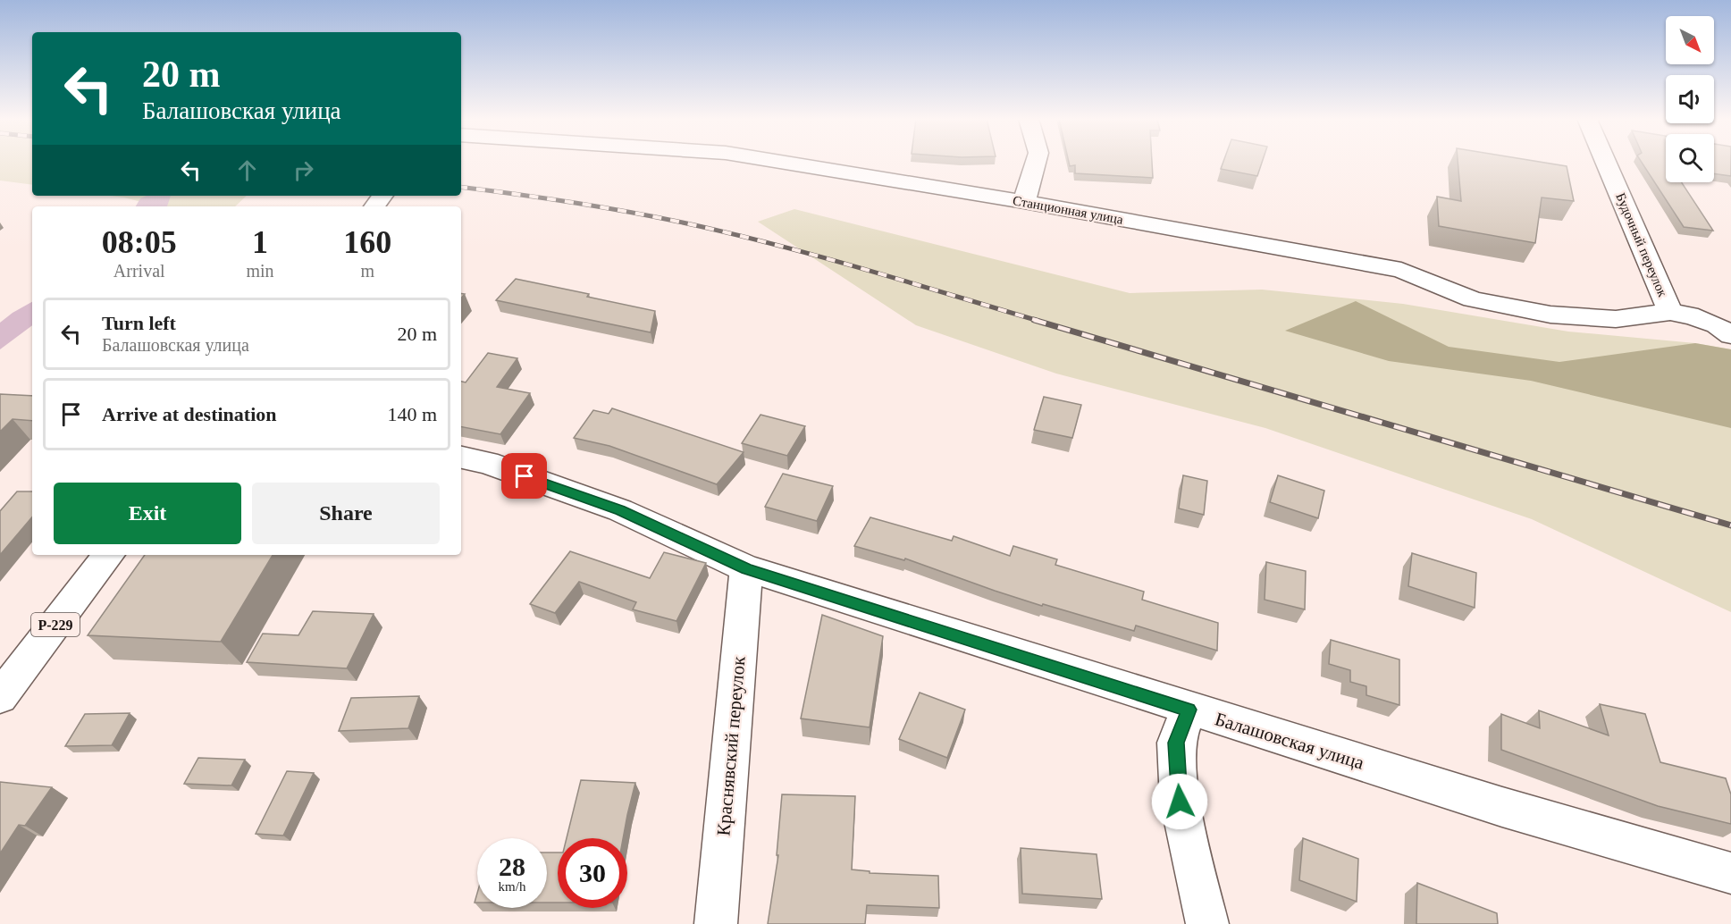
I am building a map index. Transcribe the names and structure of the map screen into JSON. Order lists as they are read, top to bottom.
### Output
{
  "streets": {
    "street": [
      "Станционная улица",
      "Будочный переулок",
      "Р-229",
      "Балашовская улица",
      "Краснявский переулок"
    ]
  },
  "crossings": [
    ["Станционная улица", "Будочный переулок"],
    ["Балашовская улица", "Краснявский переулок"]
  ],
  "north": "bottom right",
  "page": {
    "turn": ["20 m", "Балашовская улица"],
    "eta": [
      "08:05",
      "Arrival",
      "1",
      "min",
      "160",
      "m"
    ],
    "list": [
      {
        "name": "Turn left",
        "note": "Балашовская улица",
        "value": "20 m"
      },
      {
        "name": "Arrive at destination",
        "value": "140 m"
      }
    ],
    "buttons": ["Exit", "Share"],
    "speed": "28 km/h",
    "limit": "30"
  }
}
